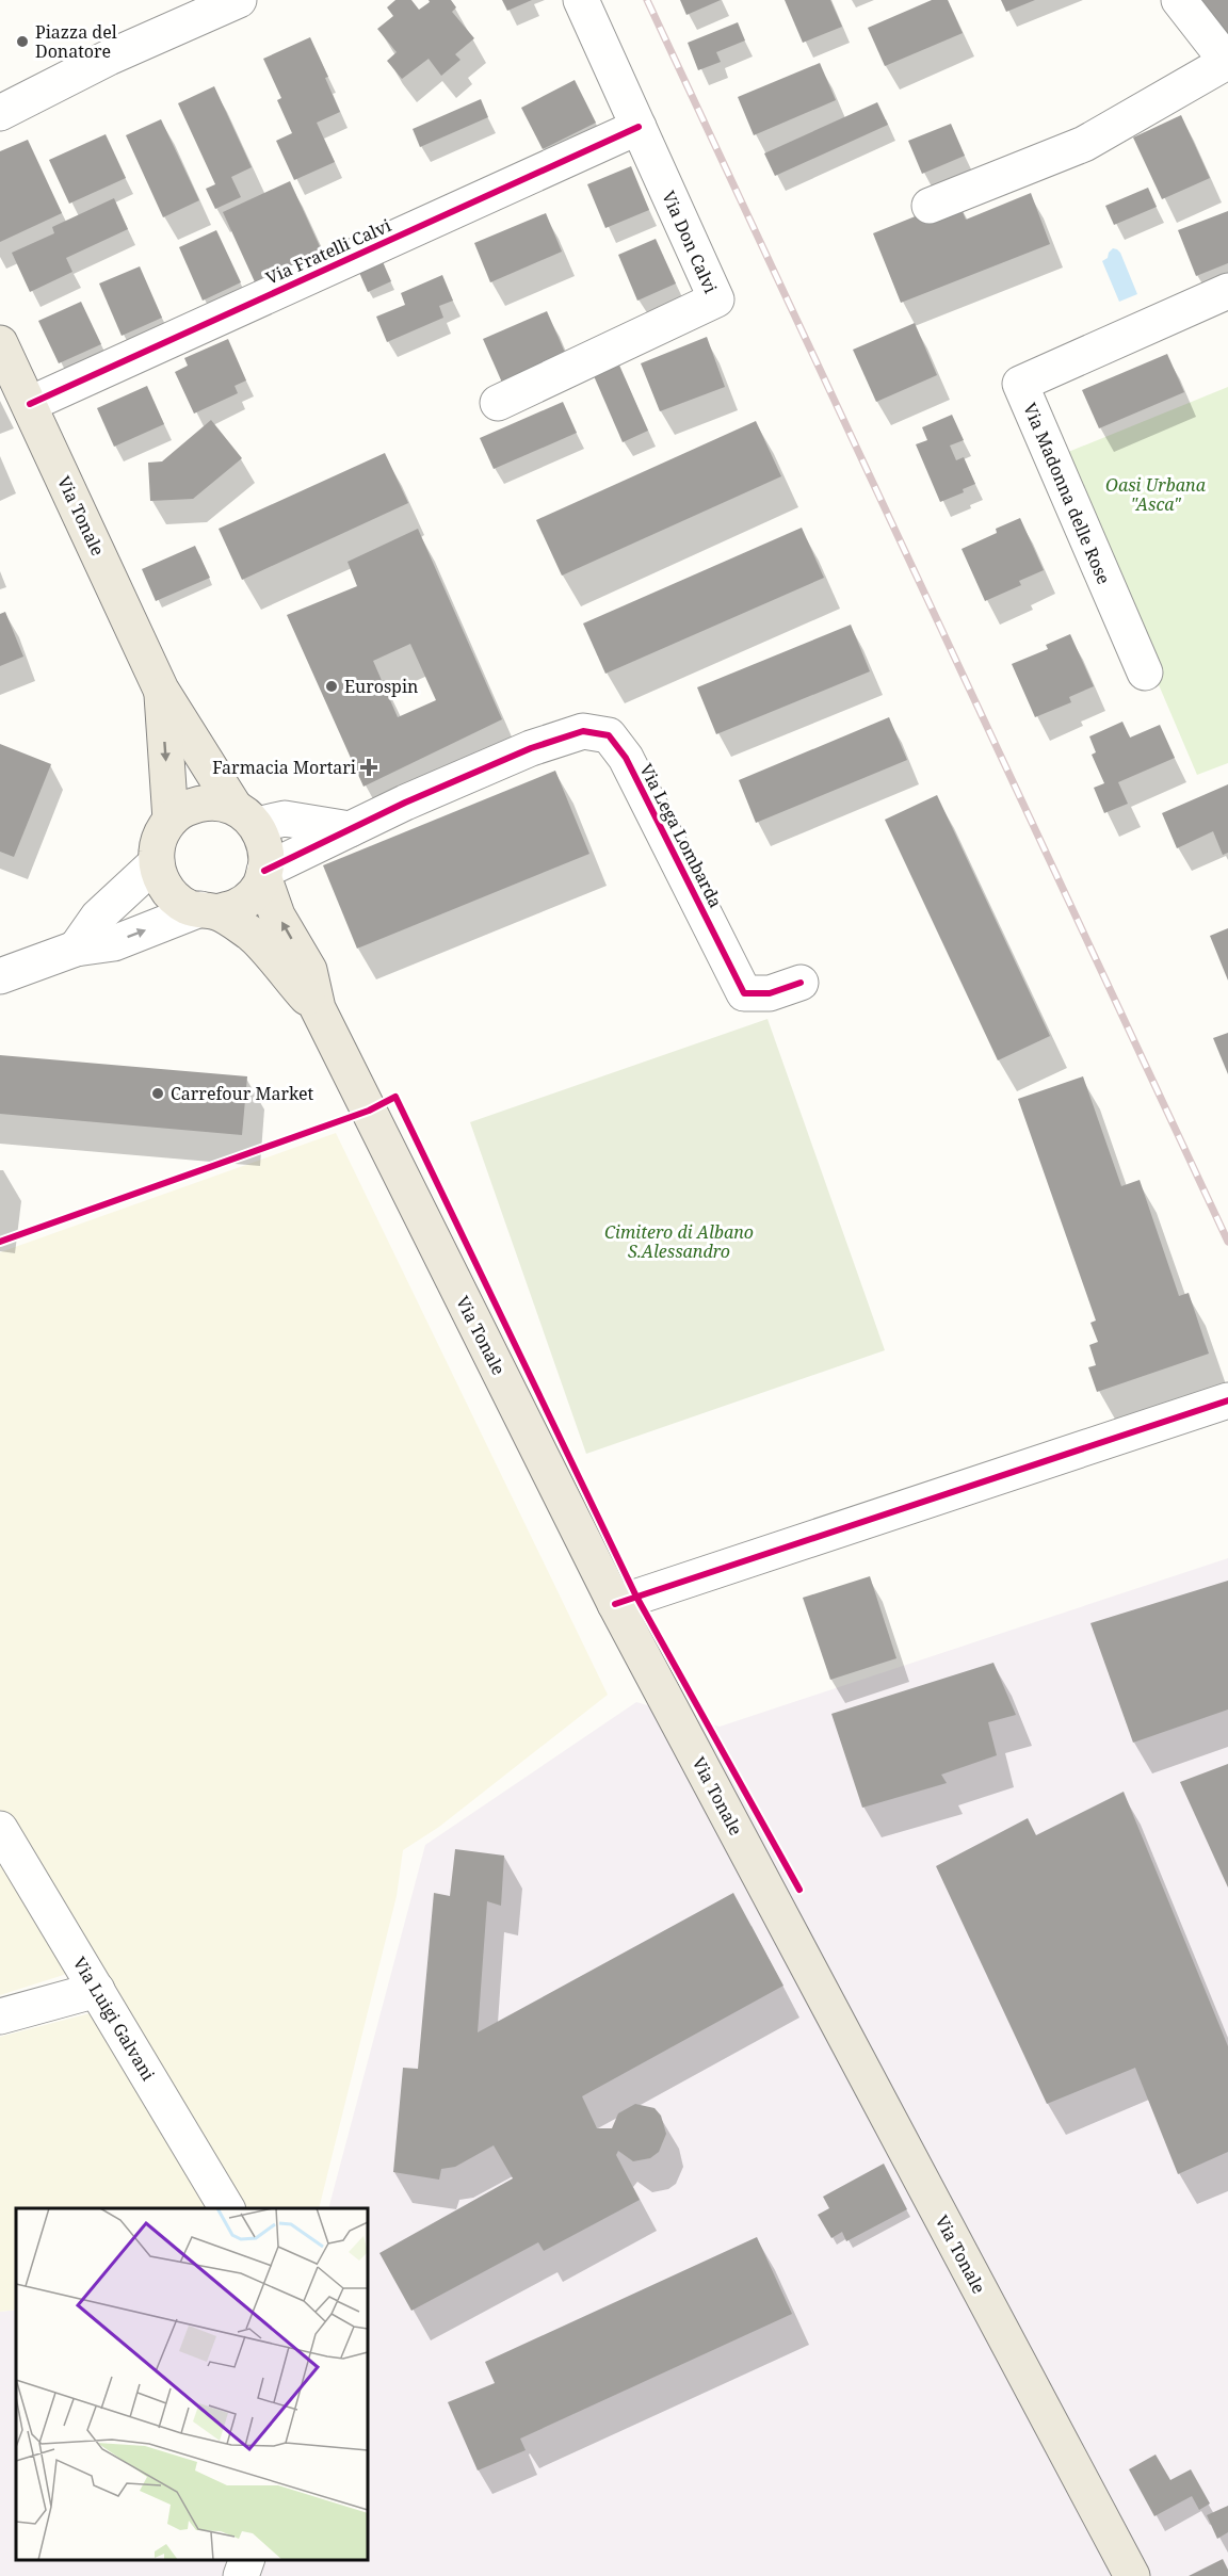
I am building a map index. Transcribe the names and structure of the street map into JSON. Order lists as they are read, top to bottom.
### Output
{
  "streets": {
    "main road": ["Via Tonale"],
    "street": [
      "Via Don Calvi",
      "Via Fratelli Calvi",
      "Via Madonna delle Rose",
      "Via Lega Lombarda",
      "Via Luigi Galvani"
    ]
  },
  "crossings": [
    ["Via Don Calvi", "Via Fratelli Calvi"],
    ["Via Fratelli Calvi", "Via Tonale"],
    ["Via Tonale", "Via Lega Lombarda"]
  ],
  "parks": ["Oasi Urbana \"Asca\"", "Cimitero di Albano S.Alessandro"],
  "places": {
    "other": ["Piazza del Donatore", "Eurospin", "Carrefour Market"],
    "health": ["Farmacia Mortari"]
  }
}
